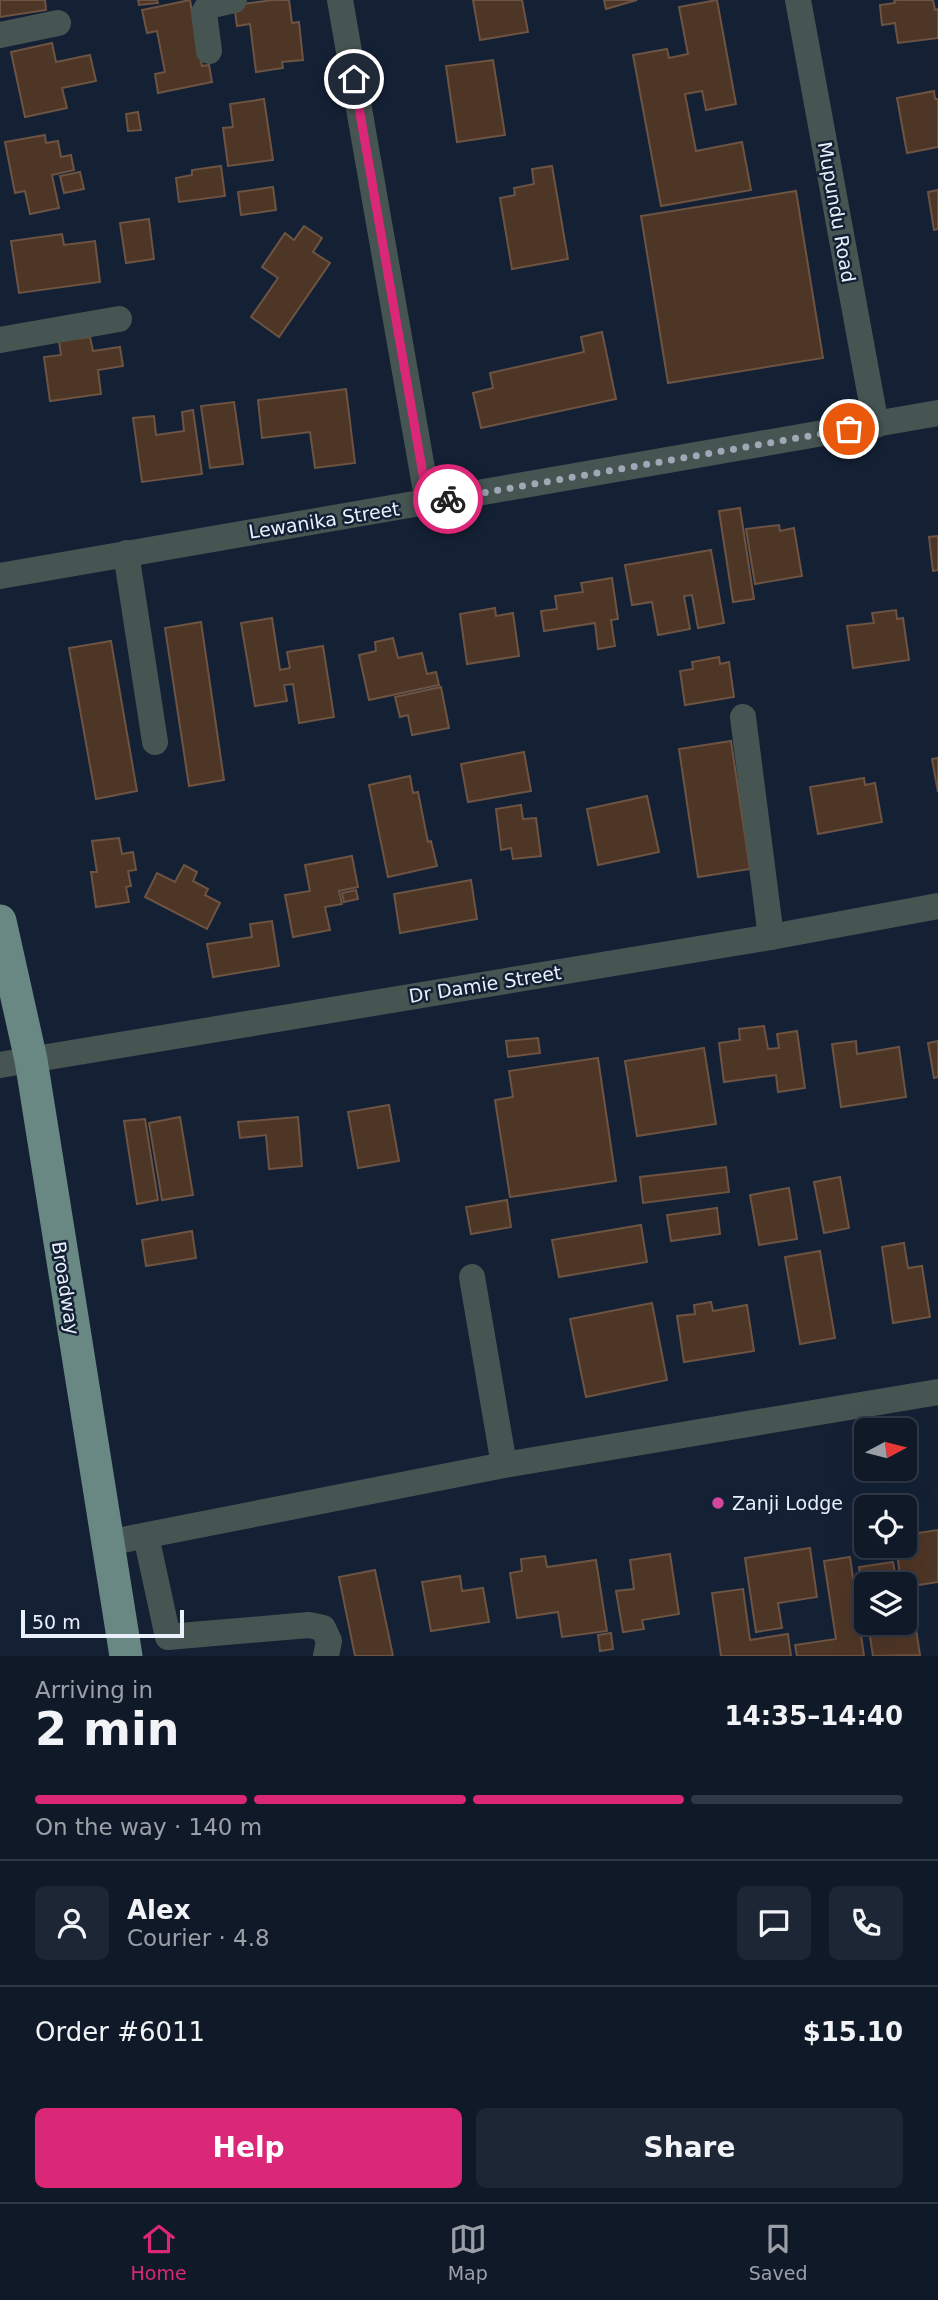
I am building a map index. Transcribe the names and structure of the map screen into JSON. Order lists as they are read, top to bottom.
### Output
{
  "streets": {
    "main road": ["Broadway"],
    "street": ["Mupundu Road", "Lewanika Street", "Dr Damie Street"]
  },
  "crossings": [
    ["Mupundu Road", "Lewanika Street"],
    ["Dr Damie Street", "Broadway"]
  ],
  "places": ["Zanji Lodge"],
  "scale_bar": "50 m",
  "north": "right",
  "page": {
    "scale": "50 m",
    "heading": ["2 min", "Arriving in", "14:35–14:40"],
    "panel": [
      "Alex",
      "Courier · 4.8",
      "Order #6011",
      "$15.10"
    ],
    "bar": "On the way · 140 m",
    "buttons": ["Help", "Share"],
    "tabs": ["Home", "Map", "Saved"]
  }
}
